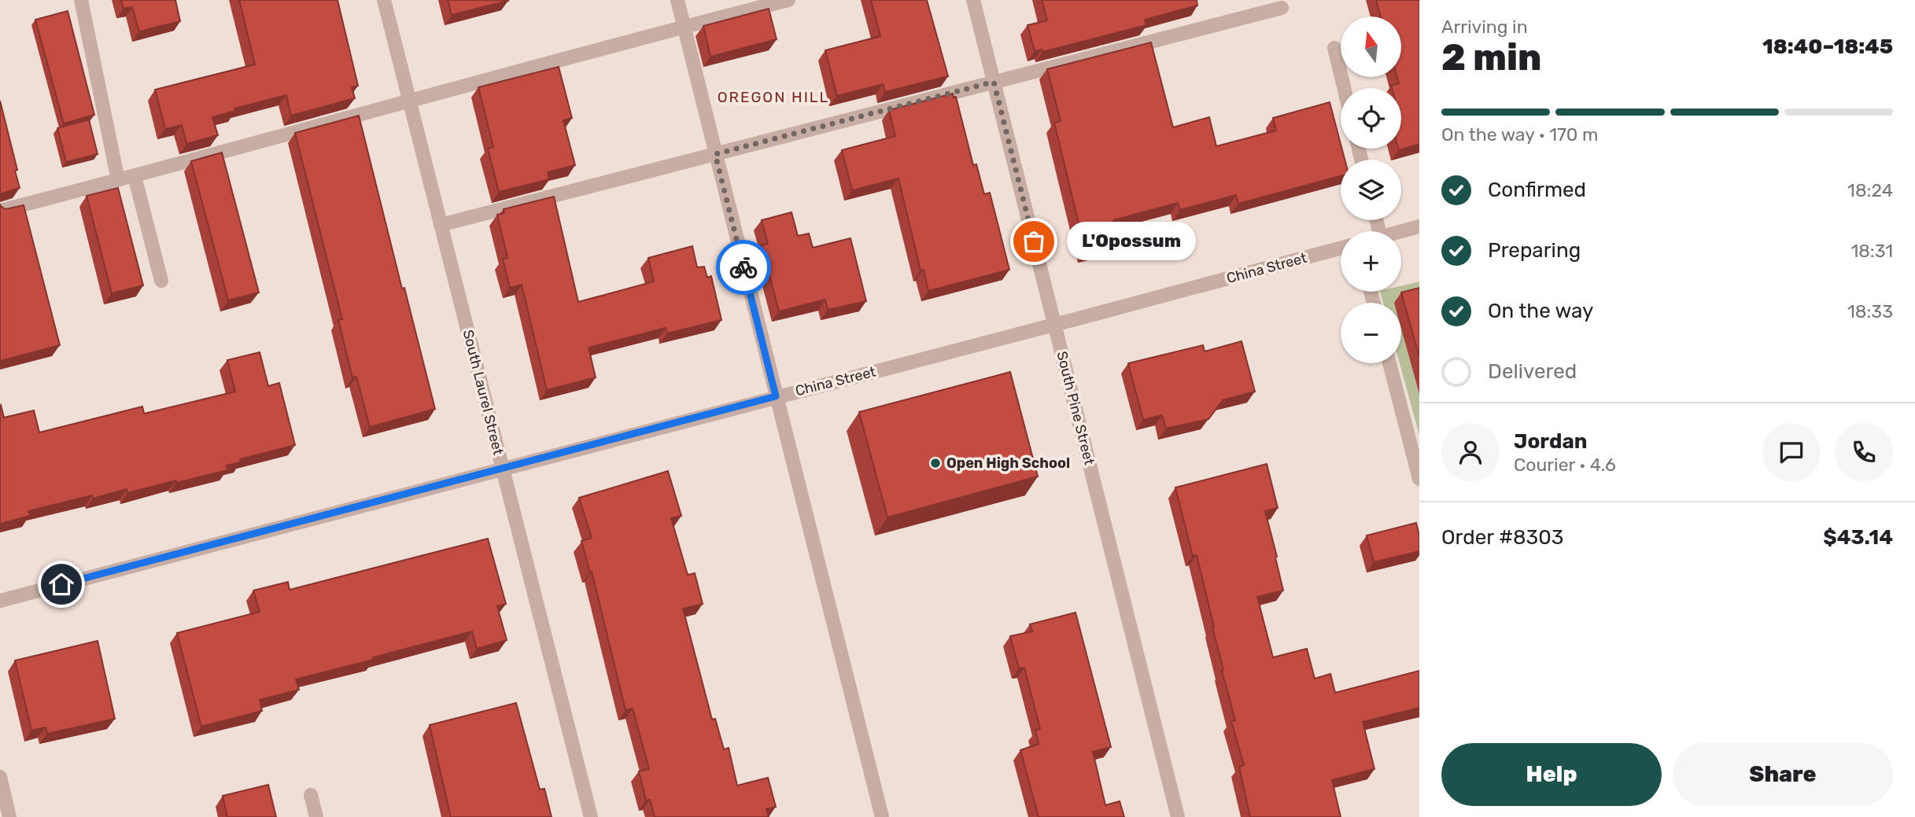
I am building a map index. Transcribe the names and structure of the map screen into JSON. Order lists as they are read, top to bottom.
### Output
{
  "streets": {
    "street": ["China Street", "South Laurel Street", "South Pine Street"]
  },
  "crossings": [
    ["China Street", "South Laurel Street"],
    ["China Street", "South Pine Street"]
  ],
  "districts": ["OREGON HILL"],
  "places": ["L'Opossum", "Open High School"],
  "north": "top",
  "page": {
    "heading": ["2 min", "Arriving in", "18:40–18:45"],
    "panel": [
      "Jordan",
      "Courier · 4.6",
      "Order #8303",
      "$43.14"
    ],
    "map_buttons": ["+", "−"],
    "bar": "On the way · 170 m",
    "list": [
      ["Confirmed", "18:24"],
      ["Preparing", "18:31"],
      ["On the way", "18:33"],
      "Delivered"
    ],
    "bubble": "L'Opossum",
    "buttons": ["Help", "Share"]
  }
}
